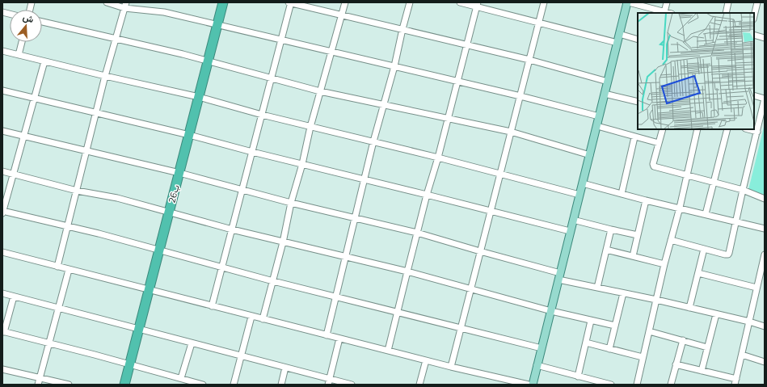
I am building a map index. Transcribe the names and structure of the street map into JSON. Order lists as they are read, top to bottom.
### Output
{
  "streets": {
    "highway": ["26ب"]
  },
  "north": "top"
}
